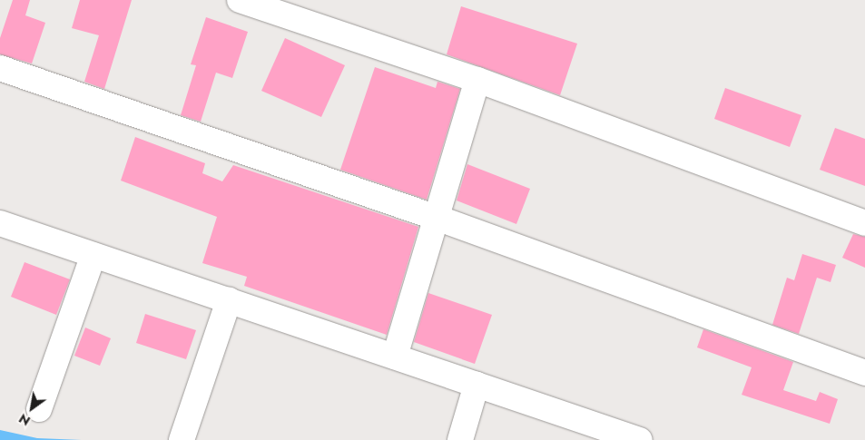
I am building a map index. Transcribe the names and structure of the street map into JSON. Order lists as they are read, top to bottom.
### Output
{
  "north": "bottom left"
}
